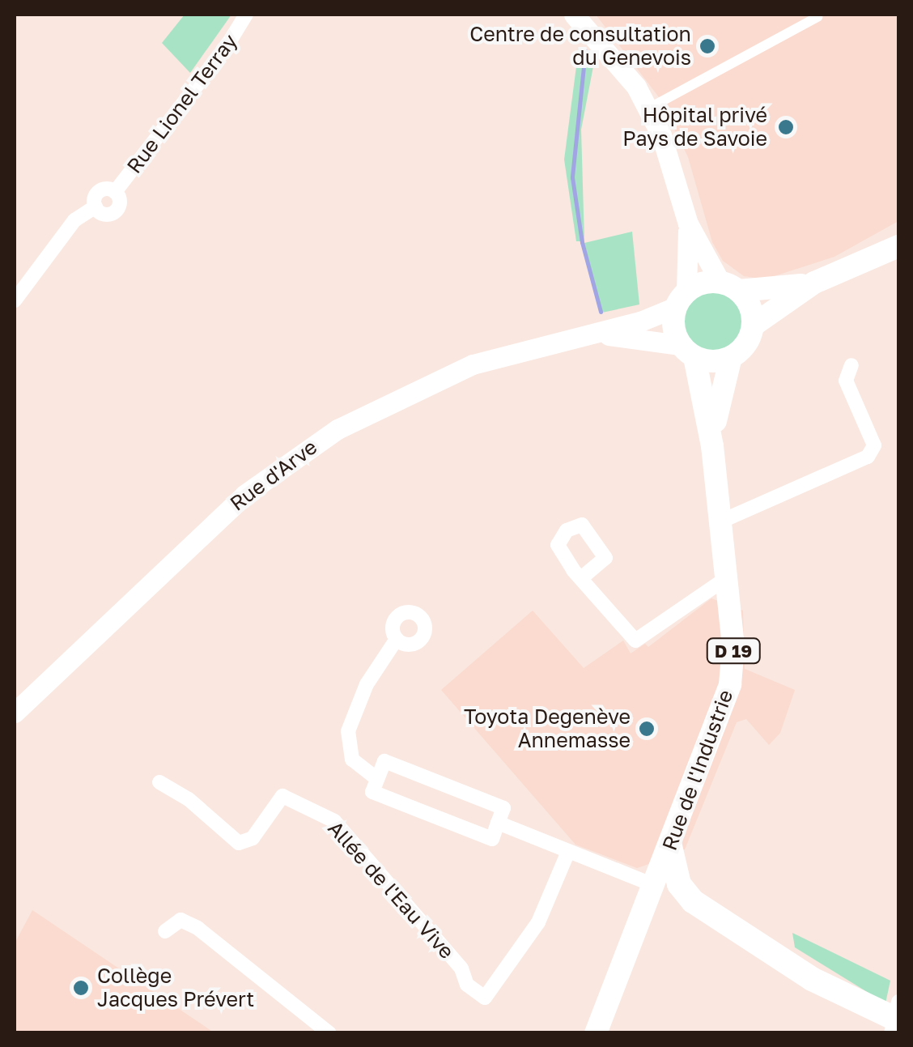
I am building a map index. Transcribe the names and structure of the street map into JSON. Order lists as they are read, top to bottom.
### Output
{
  "streets": {
    "main road": ["Rue d'Arve", "D 19", "Rue de l'Industrie"],
    "street": ["Rue Lionel Terray", "Allée de l'Eau Vive"]
  },
  "crossings": [
    ["Rue d'Arve", "Rue de l'Industrie"]
  ],
  "places": [
    "Centre de consultation du Genevois",
    "Hôpital privé Pays de Savoie",
    "Toyota Degenève Annemasse",
    "Collège Jacques Prévert"
  ]
}
